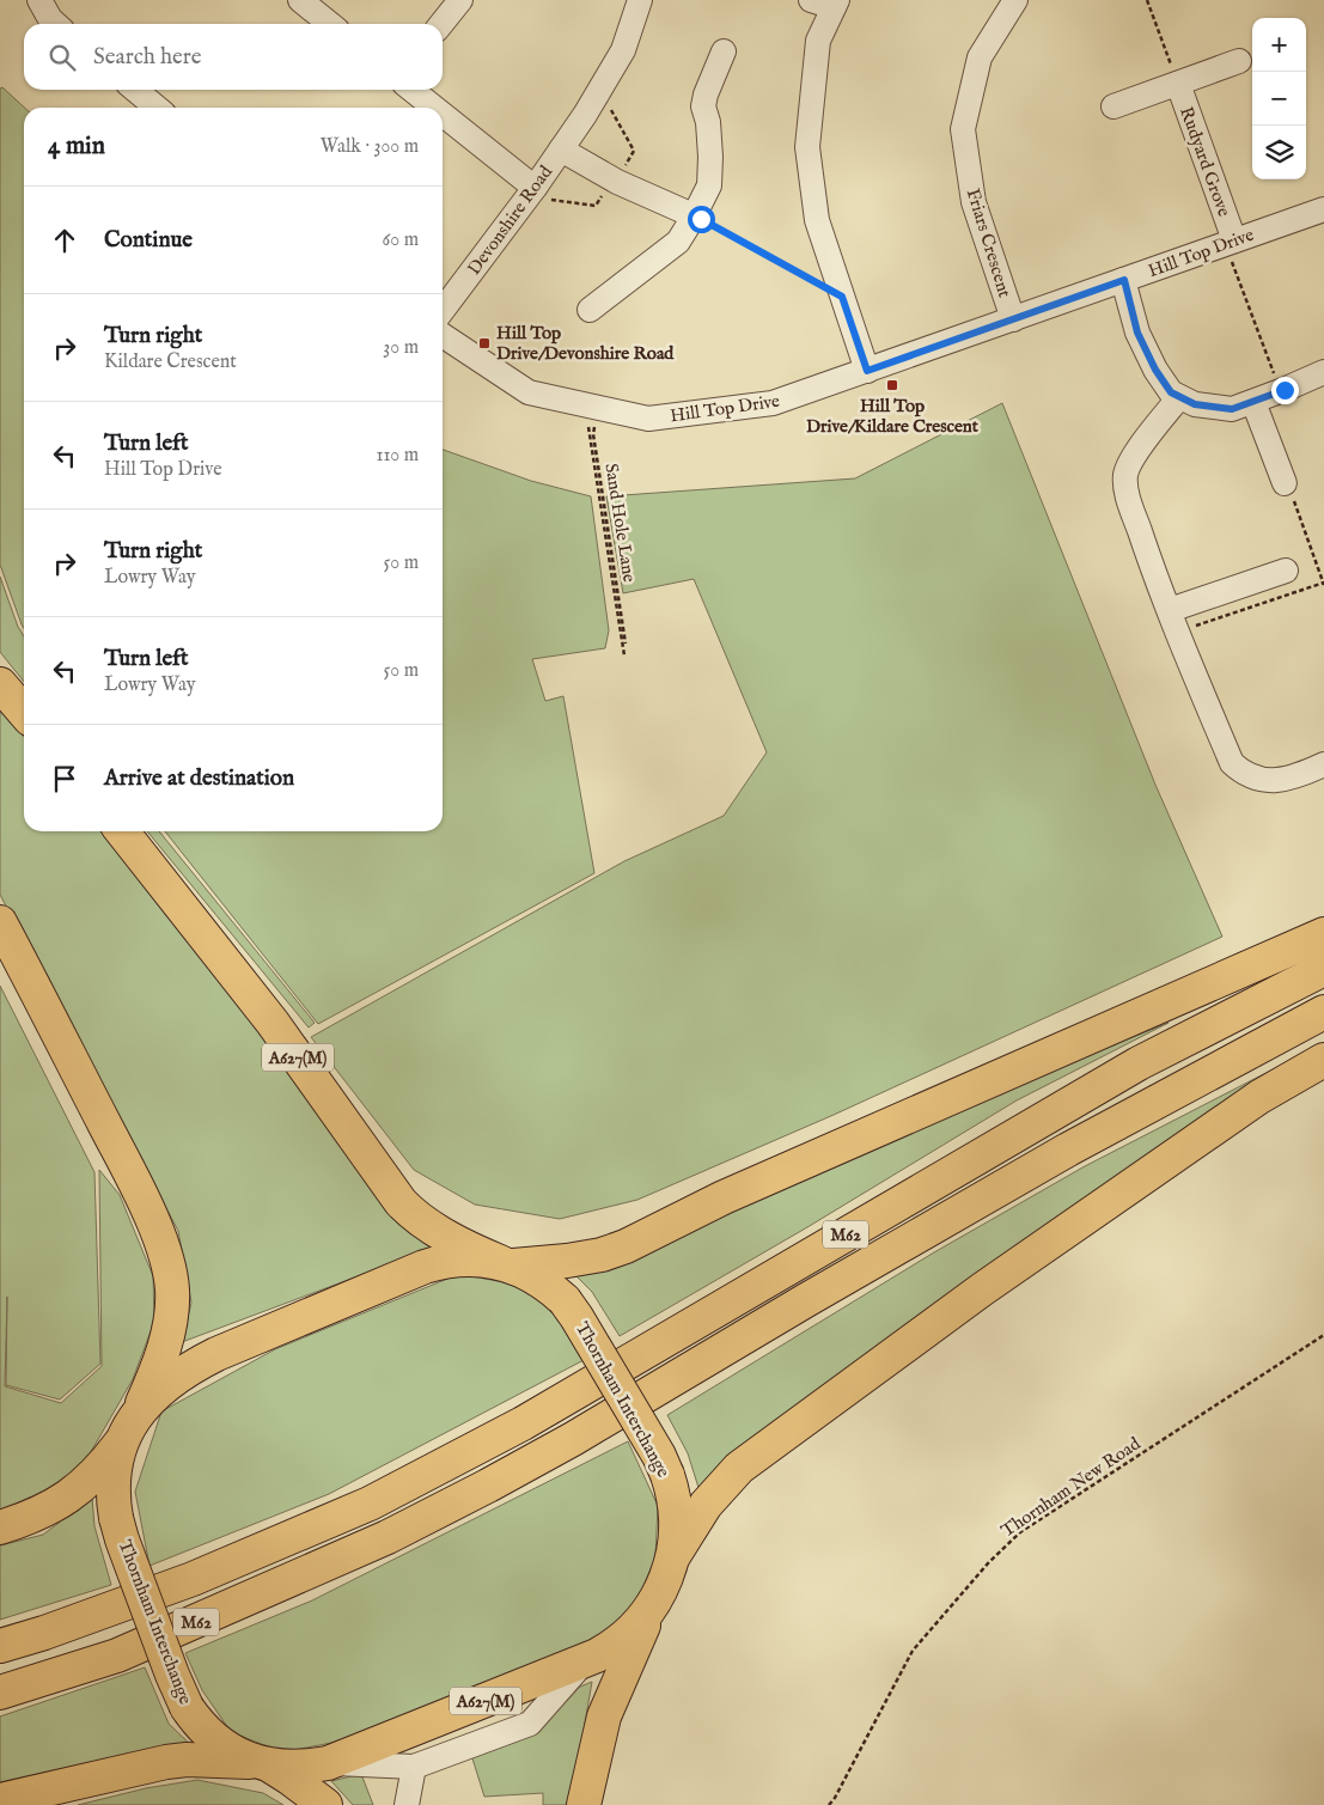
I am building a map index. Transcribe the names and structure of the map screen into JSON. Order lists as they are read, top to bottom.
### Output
{
  "streets": {
    "highway": ["A627(M)", "M62", "Thornham Interchange"],
    "street": [
      "Rudyard Grove",
      "Devonshire Road",
      "Friars Crescent",
      "Hill Top Drive"
    ],
    "path": ["Sand Hole Lane", "Thornham New Road"]
  },
  "crossings": [
    ["Rudyard Grove", "Hill Top Drive"],
    ["Friars Crescent", "Hill Top Drive"],
    ["Hill Top Drive", "Sand Hole Lane"],
    ["A627(M)", "Thornham Interchange"]
  ],
  "places": {
    "transit": ["Hill Top Drive/Devonshire Road", "Hill Top Drive/Kildare Crescent"]
  },
  "page": {
    "map_buttons": ["+", "−"],
    "search": "Search here",
    "heading": ["4 min", "Walk · 300 m"],
    "list": [
      ["Continue", "60 m"],
      ["Turn right", "Kildare Crescent", "30 m"],
      ["Turn left", "Hill Top Drive", "110 m"],
      ["Turn right", "Lowry Way", "50 m"],
      ["Turn left", "Lowry Way", "50 m"],
      "Arrive at destination"
    ]
  }
}
